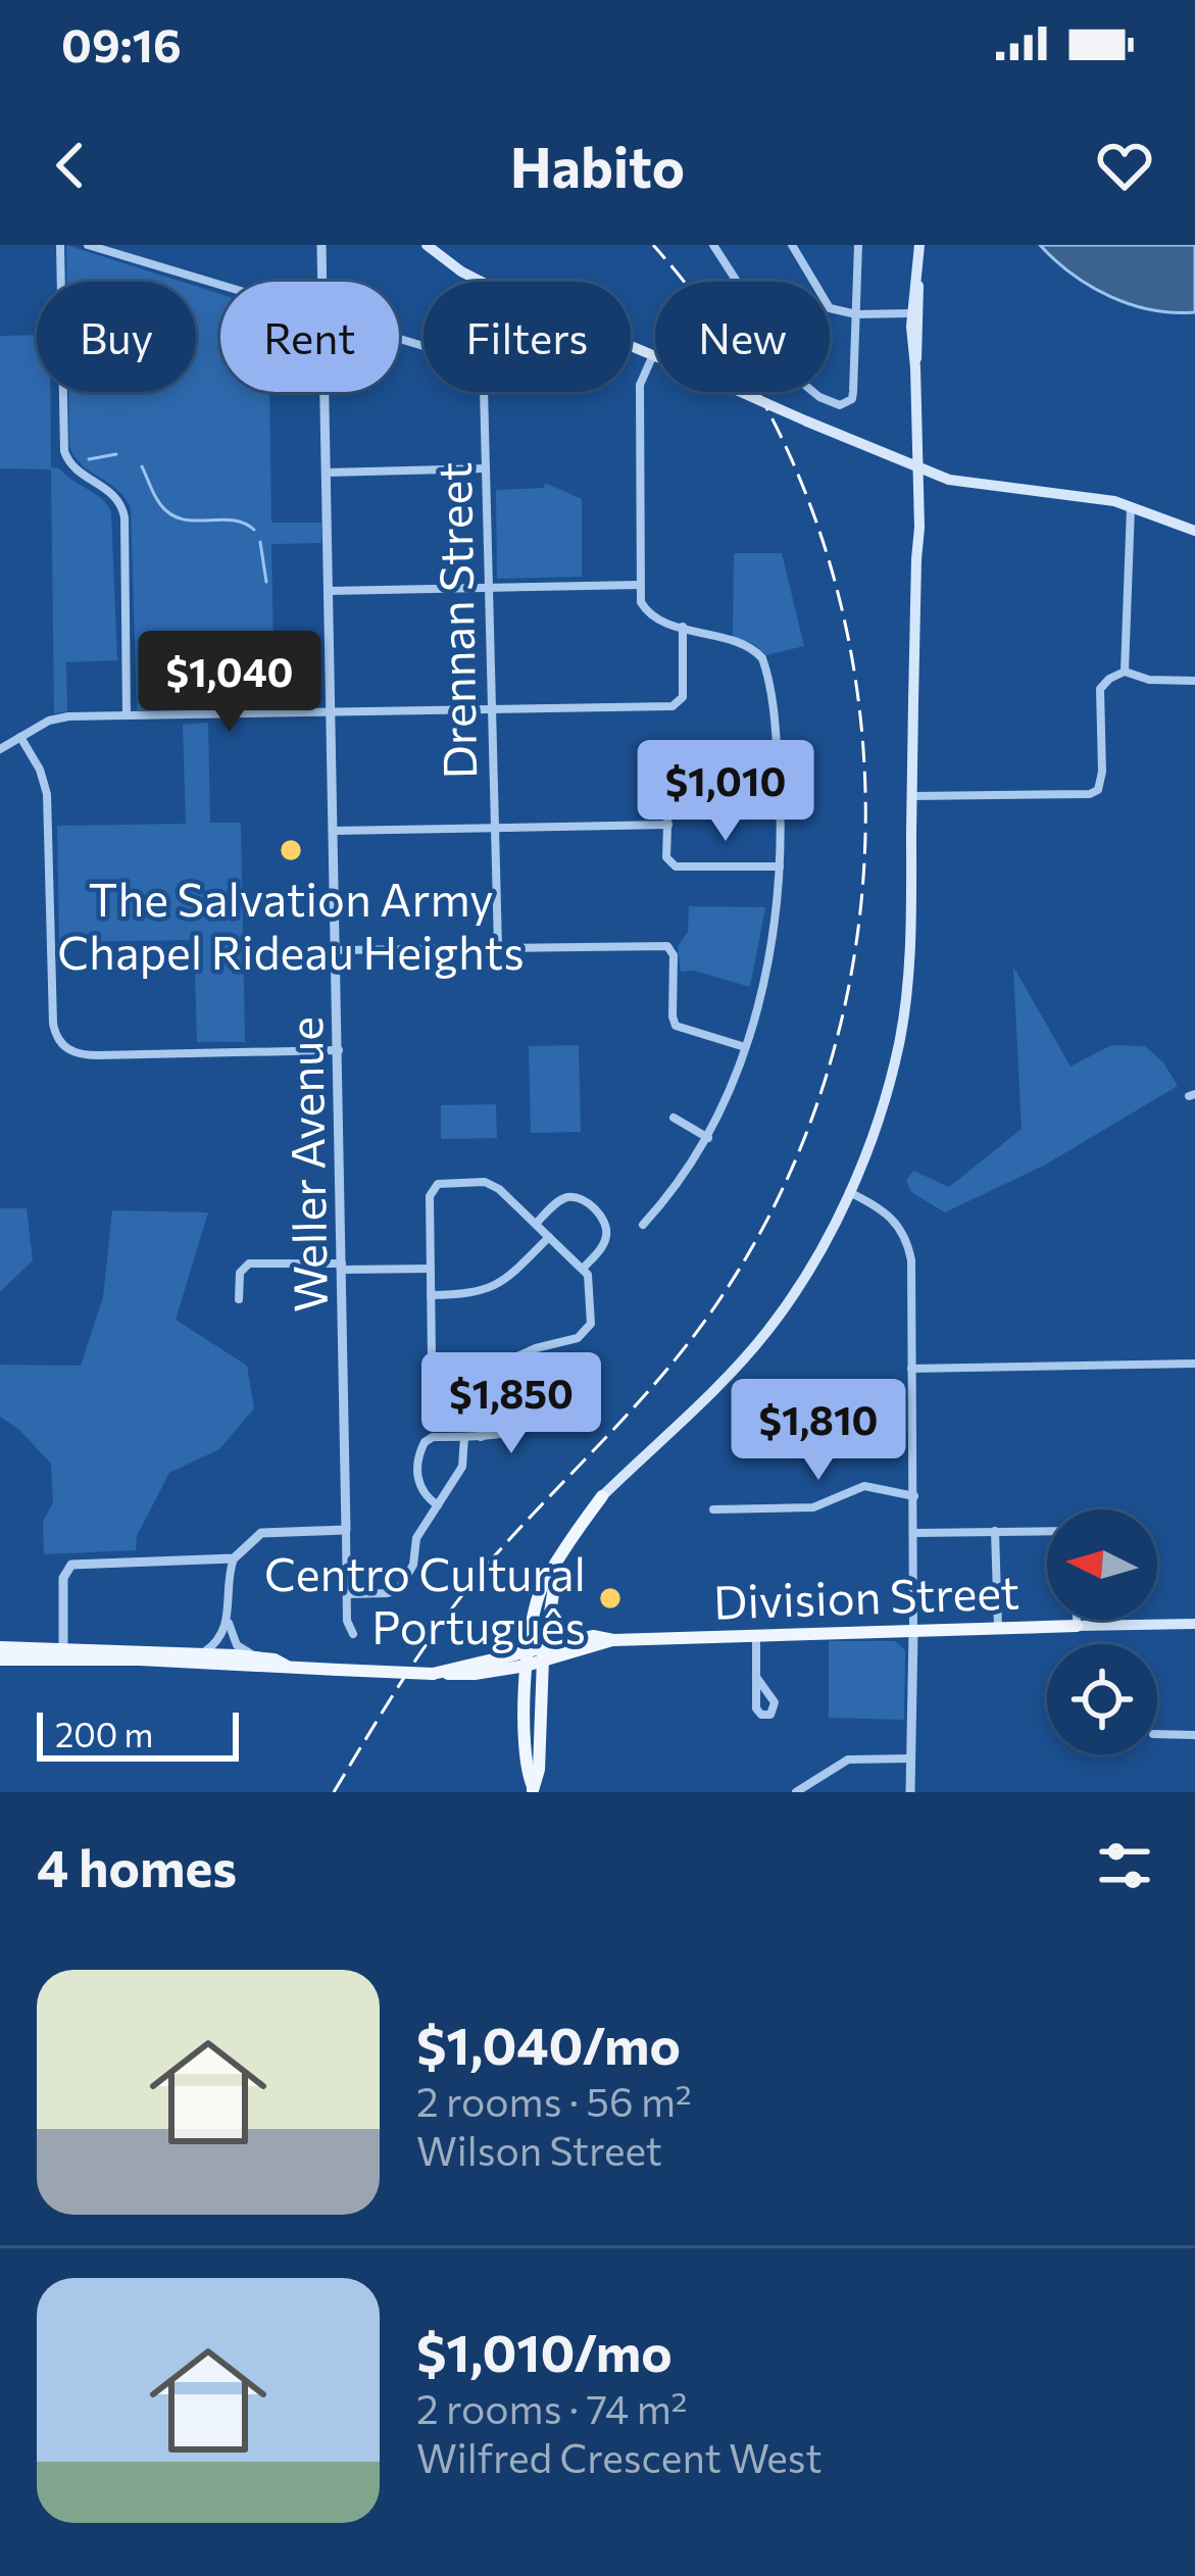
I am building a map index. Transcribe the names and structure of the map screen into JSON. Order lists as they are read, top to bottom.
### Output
{
  "streets": {
    "main road": ["Division Street"],
    "street": ["Drennan Street", "Weller Avenue"]
  },
  "places": ["The Salvation Army Chapel Rideau Heights", "Centro Cultural Português"],
  "scale_bar": "200 m",
  "north": "left",
  "page": {
    "status": "09:16",
    "header": "Habito",
    "chip": [
      "Buy",
      "Rent",
      "Filters",
      "New"
    ],
    "price": [
      "$1,040",
      "$1,010",
      "$1,850",
      "$1,810"
    ],
    "scale": "200 m",
    "heading": "4 homes",
    "list": [
      {
        "name": "$1,040/mo",
        "note": "2 rooms · 56 m² · Wilson Street"
      },
      {
        "name": "$1,010/mo",
        "note": "2 rooms · 74 m² · Wilfred Crescent West"
      }
    ]
  }
}
